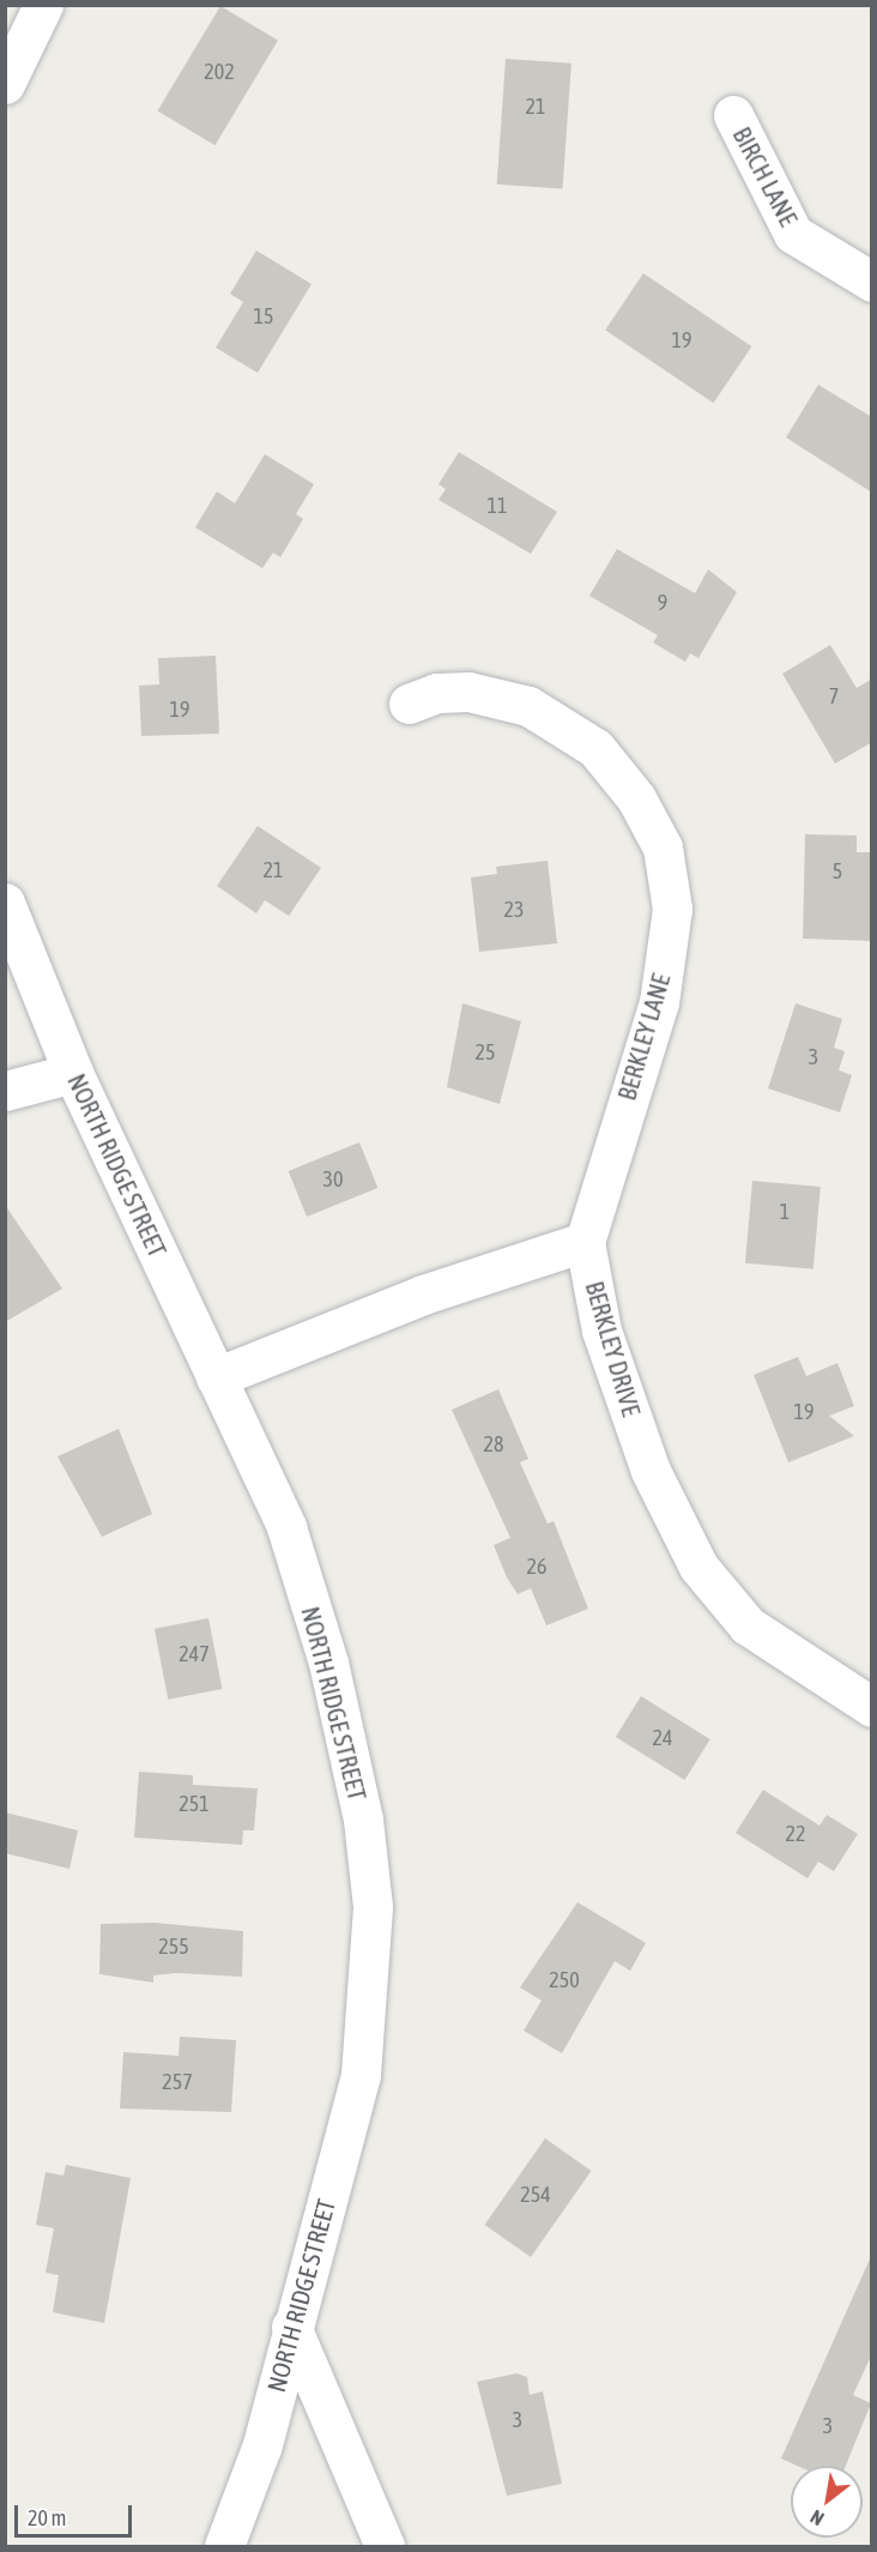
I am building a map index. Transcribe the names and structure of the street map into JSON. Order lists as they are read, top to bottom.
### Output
{
  "streets": {
    "street": [
      "BIRCH LANE",
      "BERKLEY LANE",
      "NORTH RIDGE STREET",
      "BERKLEY DRIVE"
    ]
  },
  "crossings": [
    ["BERKLEY LANE", "BERKLEY DRIVE"]
  ],
  "house_numbers": [
    "202",
    "21",
    "15",
    "19",
    "11",
    "9",
    "7",
    "19",
    "21",
    "5",
    "23",
    "25",
    "3",
    "30",
    "1",
    "19",
    "28",
    "26",
    "247",
    "24",
    "251",
    "22",
    "255",
    "250",
    "257",
    "254",
    "3",
    "3"
  ],
  "scale_bar": "20 m",
  "north": "bottom left"
}
